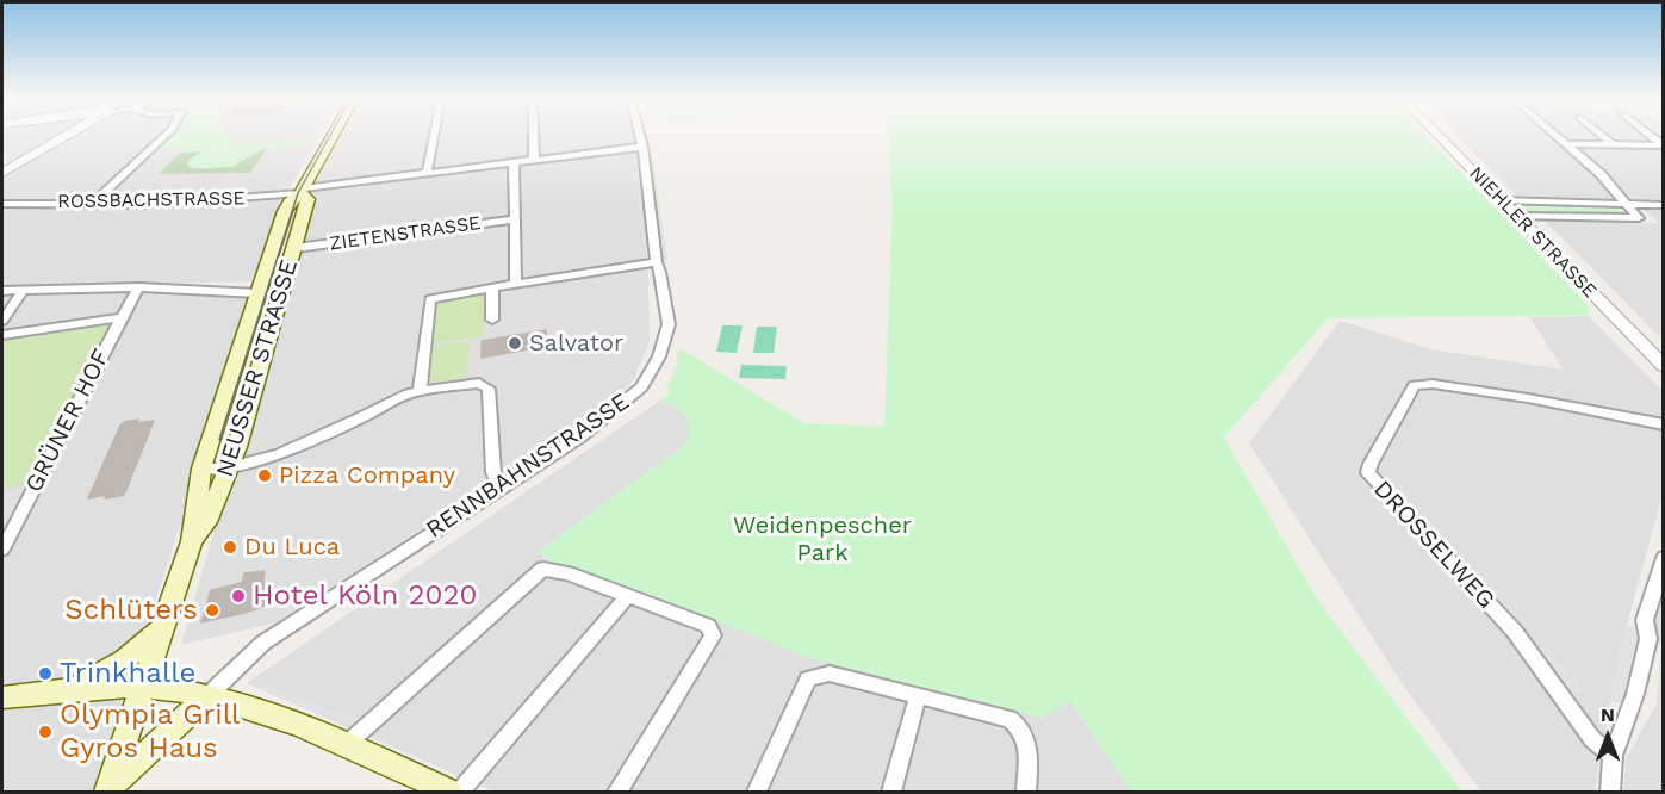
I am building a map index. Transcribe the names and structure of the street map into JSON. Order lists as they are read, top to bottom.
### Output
{
  "streets": {
    "main road": ["NEUSSER STRASSE"],
    "street": [
      "ROSSBACHSTRASSE",
      "NIEHLER STRASSE",
      "ZIETENSTRASSE",
      "GRÜNER HOF",
      "RENNBAHNSTRASSE",
      "DROSSELWEG"
    ]
  },
  "crossings": [
    ["ROSSBACHSTRASSE", "NEUSSER STRASSE"],
    ["ROSSBACHSTRASSE", "RENNBAHNSTRASSE"],
    ["ZIETENSTRASSE", "NEUSSER STRASSE"]
  ],
  "parks": ["Weidenpescher Park"],
  "places": [
    "Salvator",
    "Pizza Company",
    "Du Luca",
    "Hotel Köln 2020",
    "Schlüters",
    "Trinkhalle",
    "Olympia Grill Gyros Haus"
  ],
  "north": "top"
}
